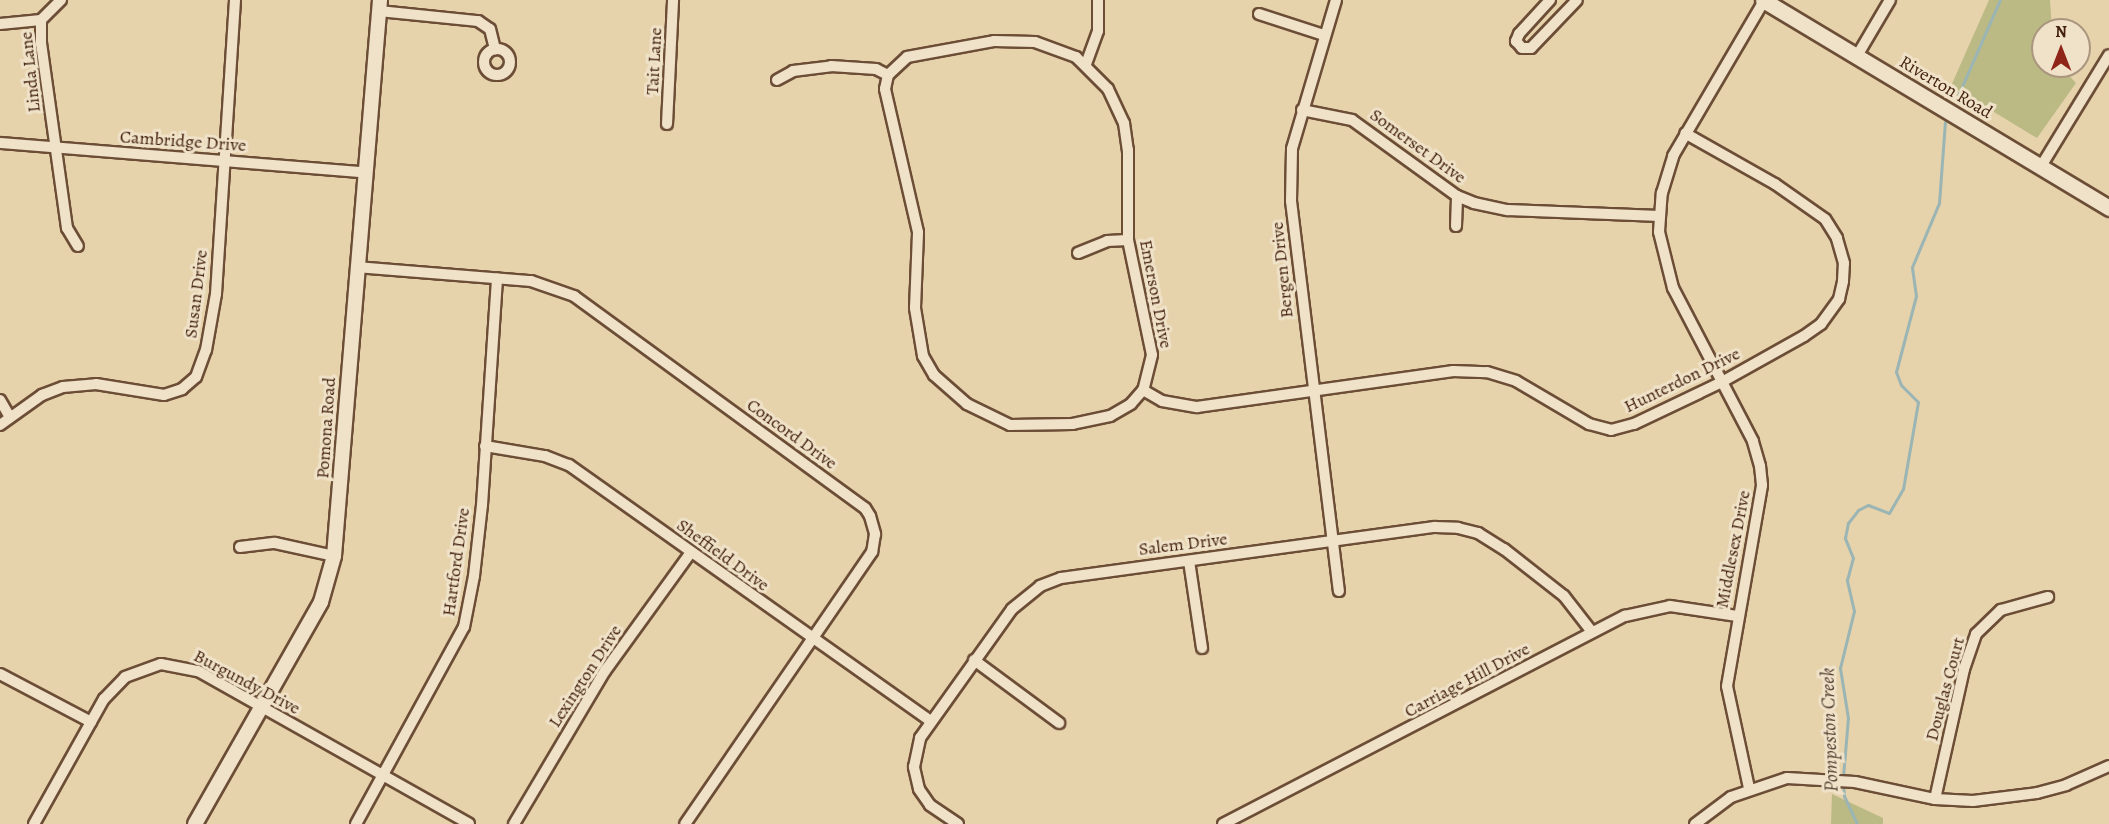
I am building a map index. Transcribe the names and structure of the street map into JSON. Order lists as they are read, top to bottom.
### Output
{
  "streets": {
    "main road": ["Riverton Road"],
    "street": [
      "Tait Lane",
      "Linda Lane",
      "Cambridge Drive",
      "Somerset Drive",
      "Bergen Drive",
      "Susan Drive",
      "Emerson Drive",
      "Hunterdon Drive",
      "Pomona Road",
      "Concord Drive",
      "Salem Drive",
      "Middlesex Drive",
      "Sheffield Drive",
      "Hartford Drive",
      "Lexington Drive",
      "Carriage Hill Drive",
      "Burgundy Drive",
      "Douglas Court"
    ]
  },
  "crossings": [
    ["Linda Lane", "Cambridge Drive"],
    ["Riverton Road", "Middlesex Drive"],
    ["Cambridge Drive", "Susan Drive"],
    ["Cambridge Drive", "Pomona Road"],
    ["Somerset Drive", "Bergen Drive"],
    ["Somerset Drive", "Middlesex Drive"],
    ["Bergen Drive", "Hunterdon Drive"],
    ["Bergen Drive", "Salem Drive"],
    ["Emerson Drive", "Hunterdon Drive"],
    ["Hunterdon Drive", "Middlesex Drive"],
    ["Pomona Road", "Concord Drive"],
    ["Pomona Road", "Burgundy Drive"],
    ["Concord Drive", "Sheffield Drive"],
    ["Concord Drive", "Hartford Drive"],
    ["Salem Drive", "Sheffield Drive"],
    ["Salem Drive", "Carriage Hill Drive"],
    ["Middlesex Drive", "Carriage Hill Drive"],
    ["Sheffield Drive", "Hartford Drive"],
    ["Sheffield Drive", "Lexington Drive"],
    ["Hartford Drive", "Burgundy Drive"]
  ],
  "water": ["Pompeston Creek"],
  "north": "top"
}
